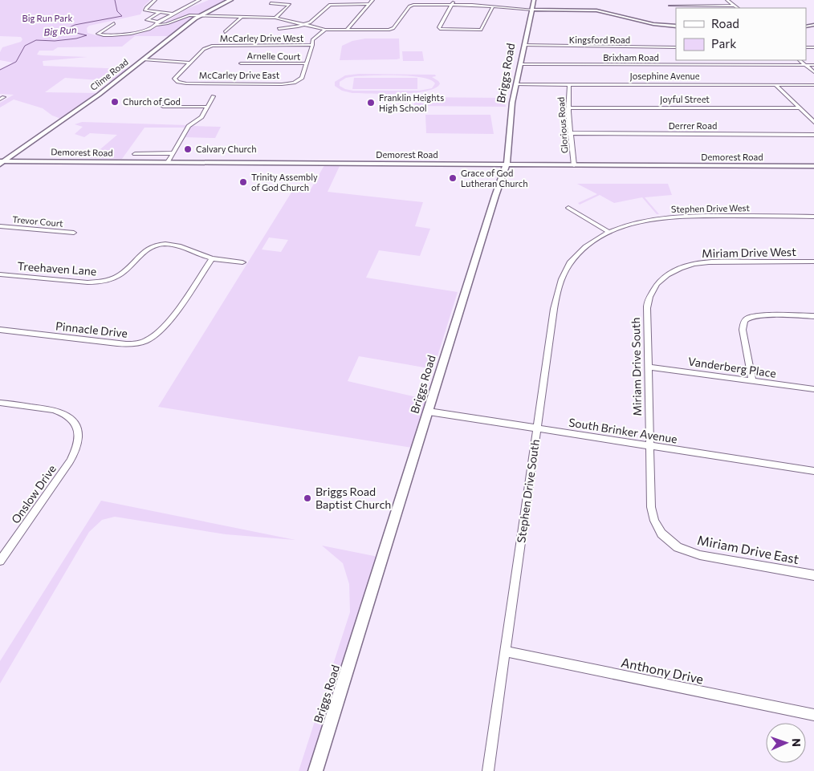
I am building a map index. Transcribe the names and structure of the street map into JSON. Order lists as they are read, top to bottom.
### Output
{
  "streets": {
    "main road": ["Clime Road"],
    "street": [
      "McCarley Drive West",
      "Kingsford Road",
      "Arnelle Court",
      "Brixham Road",
      "Briggs Road",
      "McCarley Drive East",
      "Josephine Avenue",
      "Joyful Street",
      "Glorious Road",
      "Derrer Road",
      "Demorest Road",
      "Stephen Drive West",
      "Trevor Court",
      "Miriam Drive West",
      "Treehaven Lane",
      "Pinnacle Drive",
      "Miriam Drive South",
      "Vanderberg Place",
      "South Brinker Avenue",
      "Stephen Drive South",
      "Onslow Drive",
      "Miriam Drive East",
      "Anthony Drive"
    ]
  },
  "crossings": [
    ["McCarley Drive West", "McCarley Drive East"],
    ["Kingsford Road", "Briggs Road"],
    ["Arnelle Court", "McCarley Drive East"],
    ["Brixham Road", "Briggs Road"],
    ["Briggs Road", "Josephine Avenue"],
    ["Briggs Road", "Demorest Road"],
    ["Briggs Road", "South Brinker Avenue"],
    ["Clime Road", "Demorest Road"],
    ["Josephine Avenue", "Glorious Road"],
    ["Joyful Street", "Glorious Road"],
    ["Glorious Road", "Derrer Road"],
    ["Glorious Road", "Demorest Road"],
    ["Stephen Drive West", "Stephen Drive South"],
    ["Miriam Drive West", "Miriam Drive South"],
    ["Treehaven Lane", "Pinnacle Drive"],
    ["Miriam Drive South", "Vanderberg Place"],
    ["Miriam Drive South", "South Brinker Avenue"],
    ["Miriam Drive South", "Miriam Drive East"],
    ["South Brinker Avenue", "Stephen Drive South"],
    ["Stephen Drive South", "Anthony Drive"]
  ],
  "water": ["Big Run"],
  "parks": ["Big Run Park"],
  "places": [
    "Church of God",
    "Franklin Heights High School",
    "Calvary Church",
    "Grace of God Lutheran Church",
    "Trinity Assembly of God Church",
    "Briggs Road Baptist Church"
  ],
  "legend": ["Road", "Park"],
  "north": "right"
}
